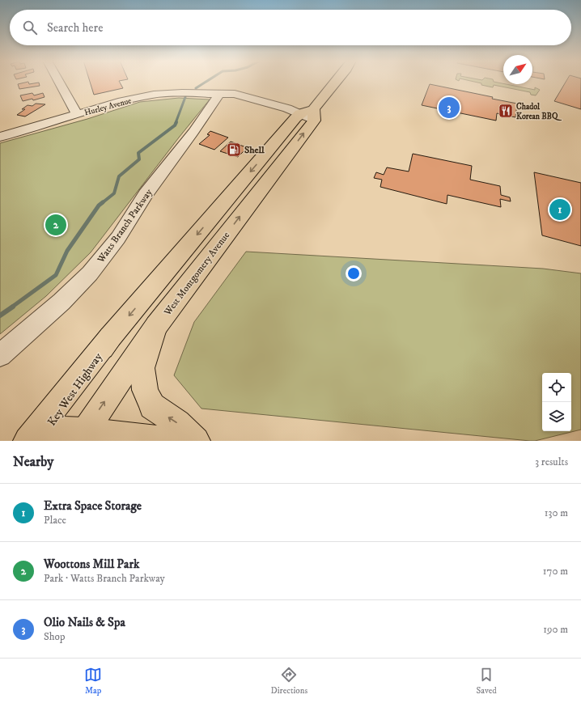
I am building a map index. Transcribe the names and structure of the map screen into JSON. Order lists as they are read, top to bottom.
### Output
{
  "streets": {
    "main road": ["West Montgomery Avenue"],
    "street": ["Hurley Avenue", "Watts Branch Parkway"]
  },
  "crossings": [
    ["Hurley Avenue", "Watts Branch Parkway"],
    ["Hurley Avenue", "West Montgomery Avenue"]
  ],
  "places": {
    "restaurant": ["Chadol Korean BBQ"],
    "fuel station": ["Shell"]
  },
  "north": "top right",
  "page": {
    "search": "Search here",
    "pins": ["3", "1", "2"],
    "heading": ["Nearby", "3 results"],
    "list": [
      {
        "mark": "1",
        "name": "Extra Space Storage",
        "note": "Place",
        "value": "130 m"
      },
      {
        "mark": "2",
        "name": "Woottons Mill Park",
        "note": "Park · Watts Branch Parkway",
        "value": "170 m"
      },
      {
        "mark": "3",
        "name": "Olio Nails & Spa",
        "note": "Shop",
        "value": "190 m"
      }
    ],
    "nav": ["Map", "Directions", "Saved"]
  }
}
